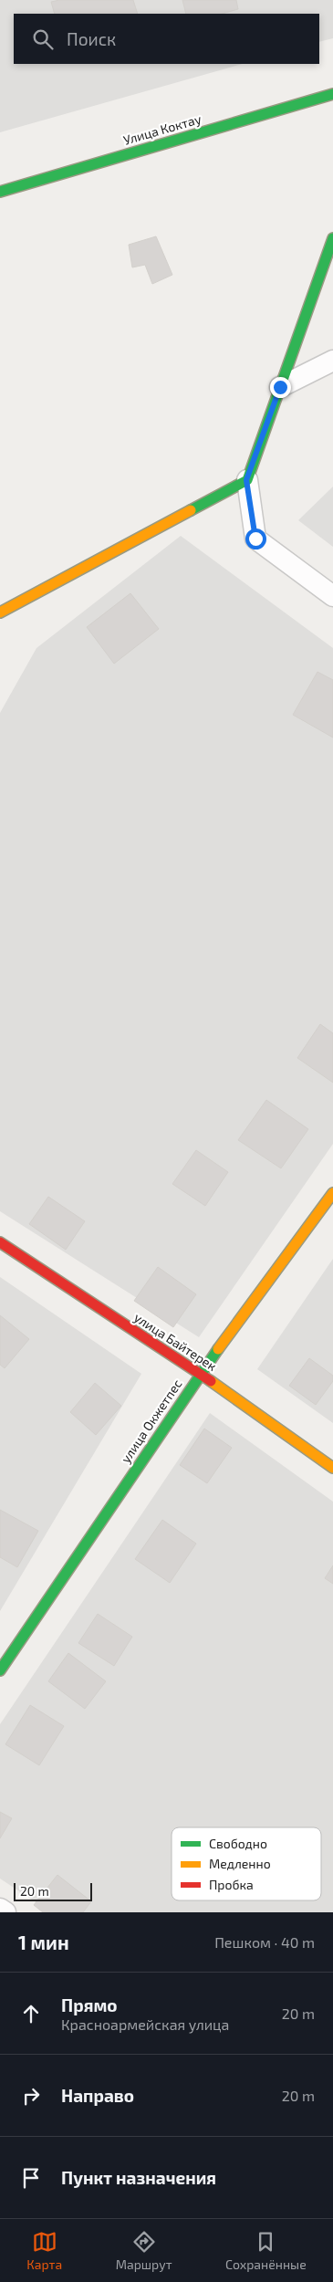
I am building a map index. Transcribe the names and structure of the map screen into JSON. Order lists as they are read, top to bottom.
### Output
{
  "streets": {
    "street": ["Улица Коктау", "улица Байтерек", "улица Окжетпес"]
  },
  "crossings": [
    ["улица Байтерек", "улица Окжетпес"]
  ],
  "legend": ["Свободно", "Медленно", "Пробка"],
  "scale_bar": "20 m",
  "page": {
    "search": "Поиск",
    "scale": "20 m",
    "heading": ["1 мин", "Пешком · 40 m"],
    "list": [
      ["Прямо", "Красноармейская улица", "20 m"],
      ["Направо", "20 m"],
      "Пункт назначения"
    ],
    "nav": ["Карта", "Маршрут", "Сохранённые"]
  }
}
